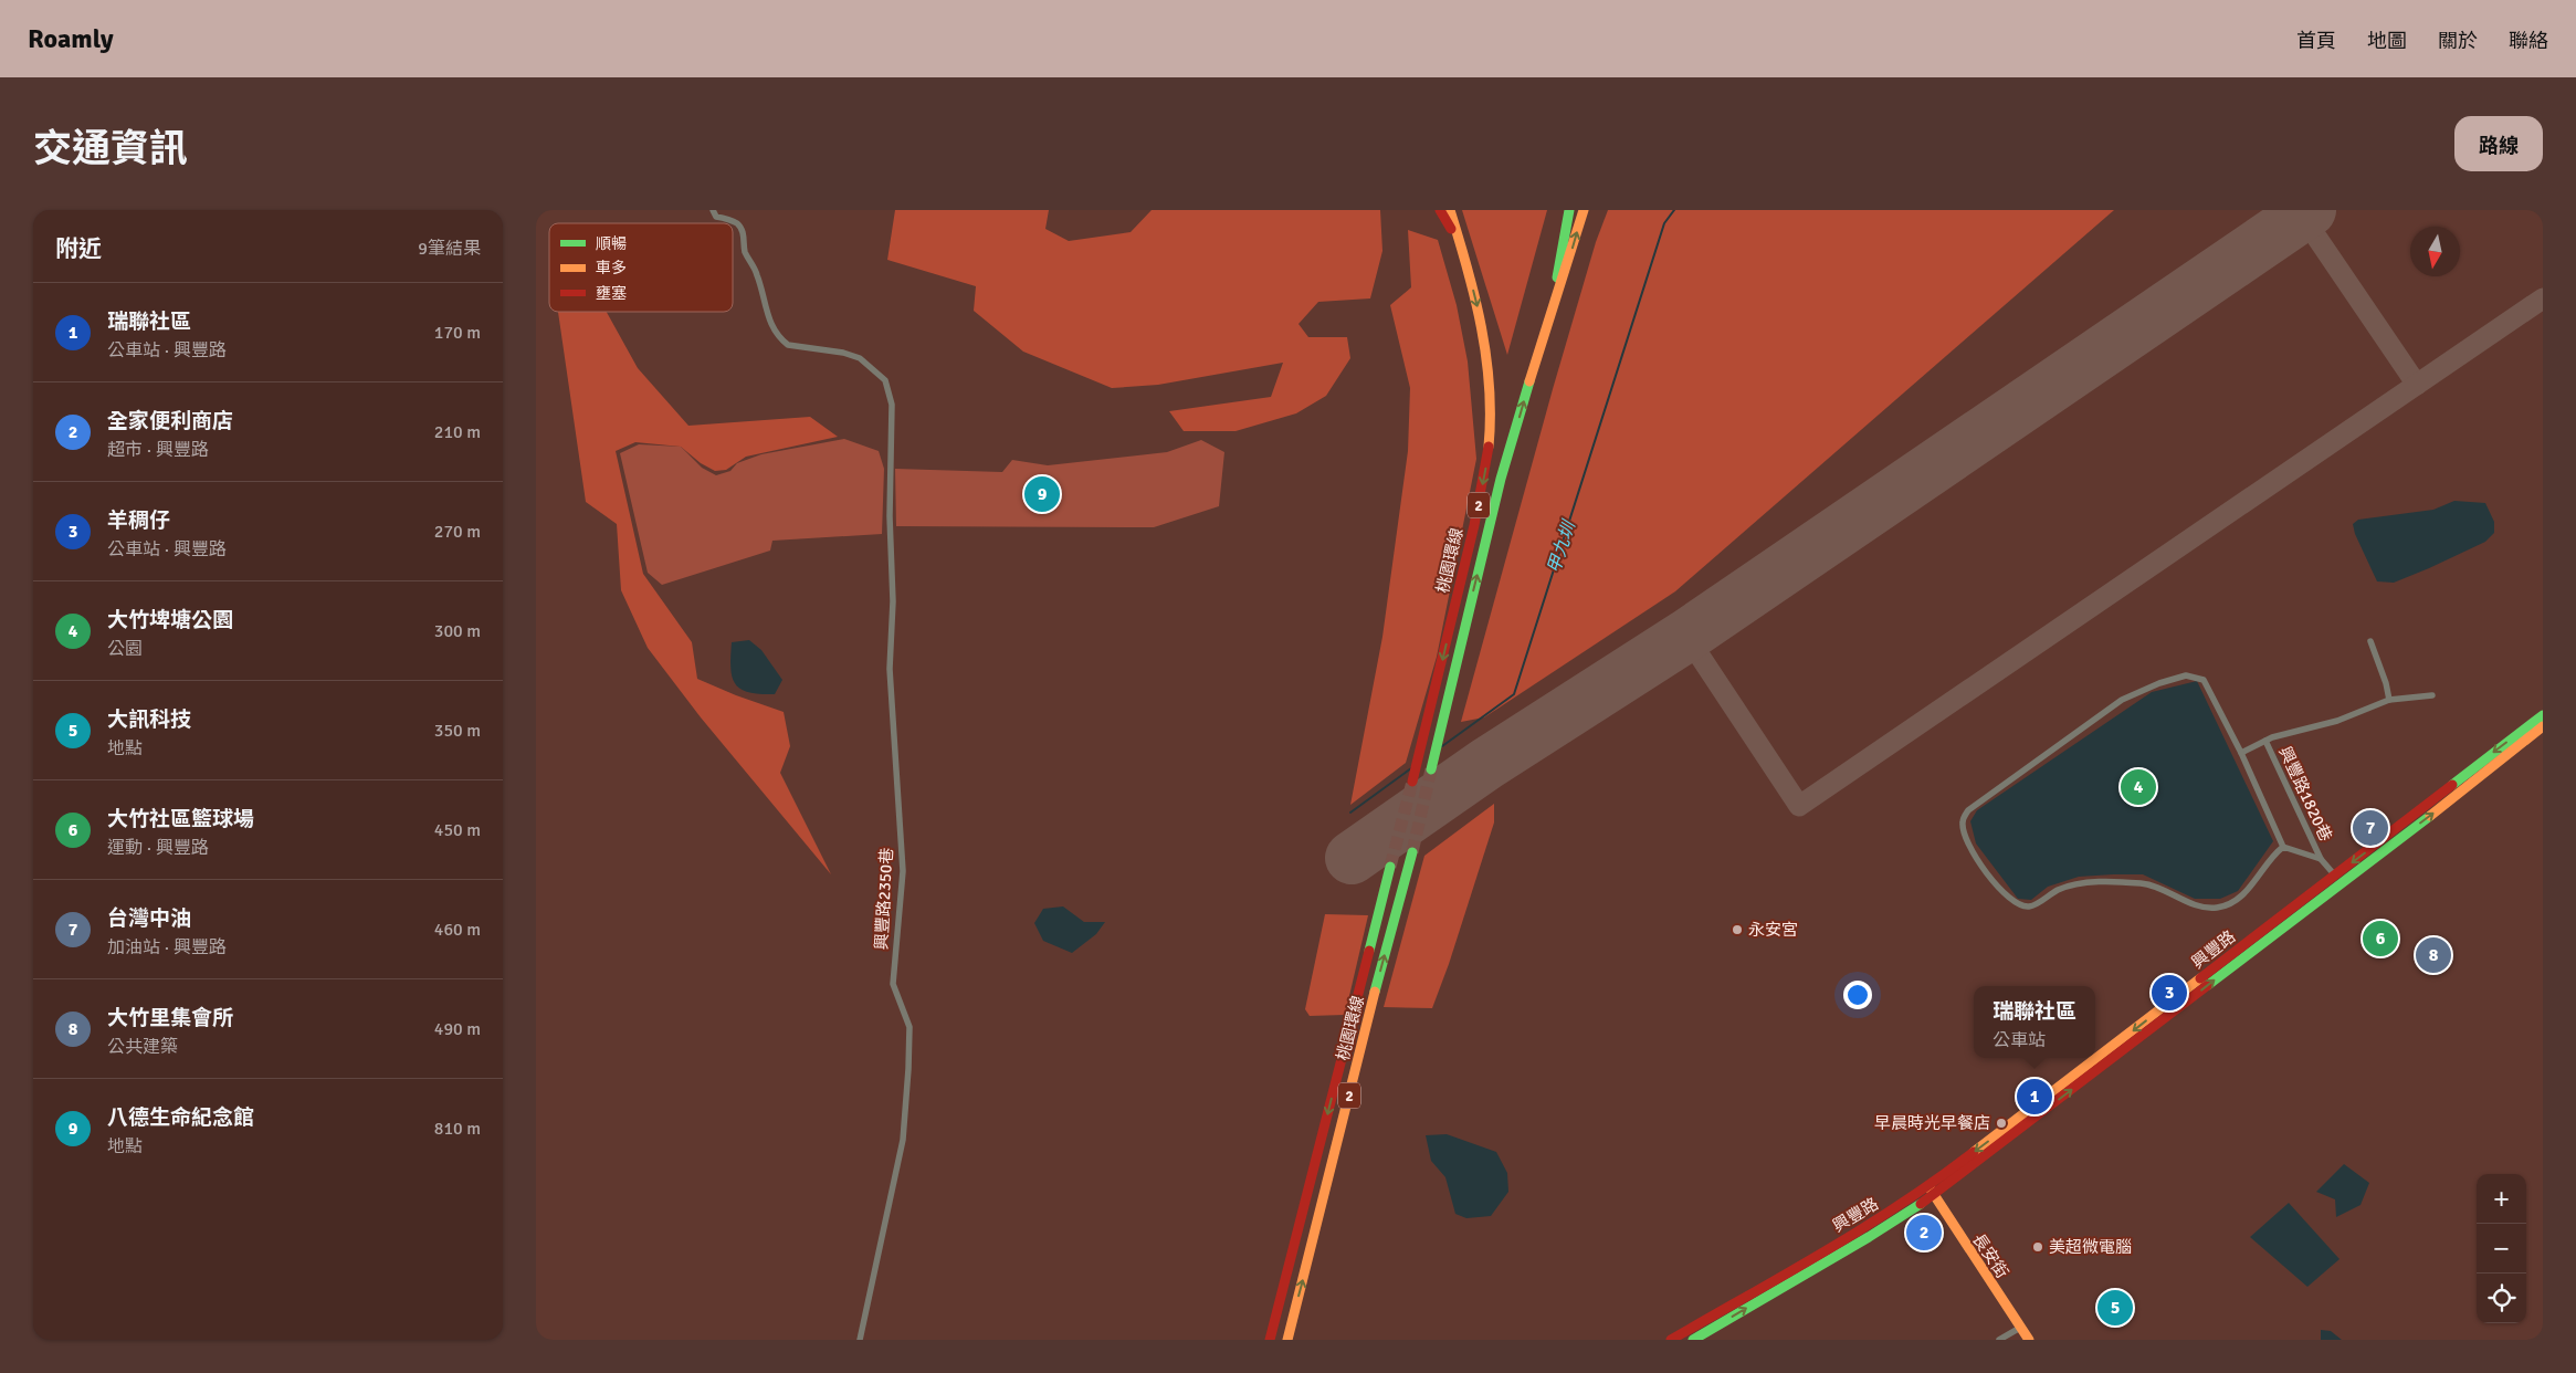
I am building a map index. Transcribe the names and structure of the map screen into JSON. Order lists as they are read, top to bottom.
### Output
{
  "streets": {
    "main road": [
      "2",
      "桃園環線",
      "興豐路",
      "長安街"
    ],
    "street": ["興豐路1820巷", "興豐路2350巷"]
  },
  "crossings": [
    ["興豐路", "長安街"]
  ],
  "water": ["甲九圳"],
  "places": ["永安宮", "早晨時光早餐店", "美超微電腦"],
  "legend": ["順暢", "車多", "壅塞"],
  "north": "bottom",
  "page": {
    "header": "Roamly",
    "nav": [
      "首頁",
      "地圖",
      "關於",
      "聯絡"
    ],
    "title": "交通資訊",
    "buttons": "路線",
    "heading": ["附近", "9筆結果"],
    "list": [
      {
        "mark": "1",
        "name": "瑞聯社區",
        "note": "公車站 · 興豐路",
        "value": "170 m"
      },
      {
        "mark": "2",
        "name": "全家便利商店",
        "note": "超市 · 興豐路",
        "value": "210 m"
      },
      {
        "mark": "3",
        "name": "羊稠仔",
        "note": "公車站 · 興豐路",
        "value": "270 m"
      },
      {
        "mark": "4",
        "name": "大竹埤塘公園",
        "note": "公園",
        "value": "300 m"
      },
      {
        "mark": "5",
        "name": "大訊科技",
        "note": "地點",
        "value": "350 m"
      },
      {
        "mark": "6",
        "name": "大竹社區籃球場",
        "note": "運動 · 興豐路",
        "value": "450 m"
      },
      {
        "mark": "7",
        "name": "台灣中油",
        "note": "加油站 · 興豐路",
        "value": "460 m"
      },
      {
        "mark": "8",
        "name": "大竹里集會所",
        "note": "公共建築",
        "value": "490 m"
      },
      {
        "mark": "9",
        "name": "八德生命紀念館",
        "note": "地點",
        "value": "810 m"
      }
    ],
    "pins": [
      "9",
      "4",
      "7",
      "6",
      "8",
      "3",
      "1",
      "2",
      "5"
    ],
    "popup": ["瑞聯社區", "公車站"],
    "map_buttons": ["+", "−"]
  }
}
